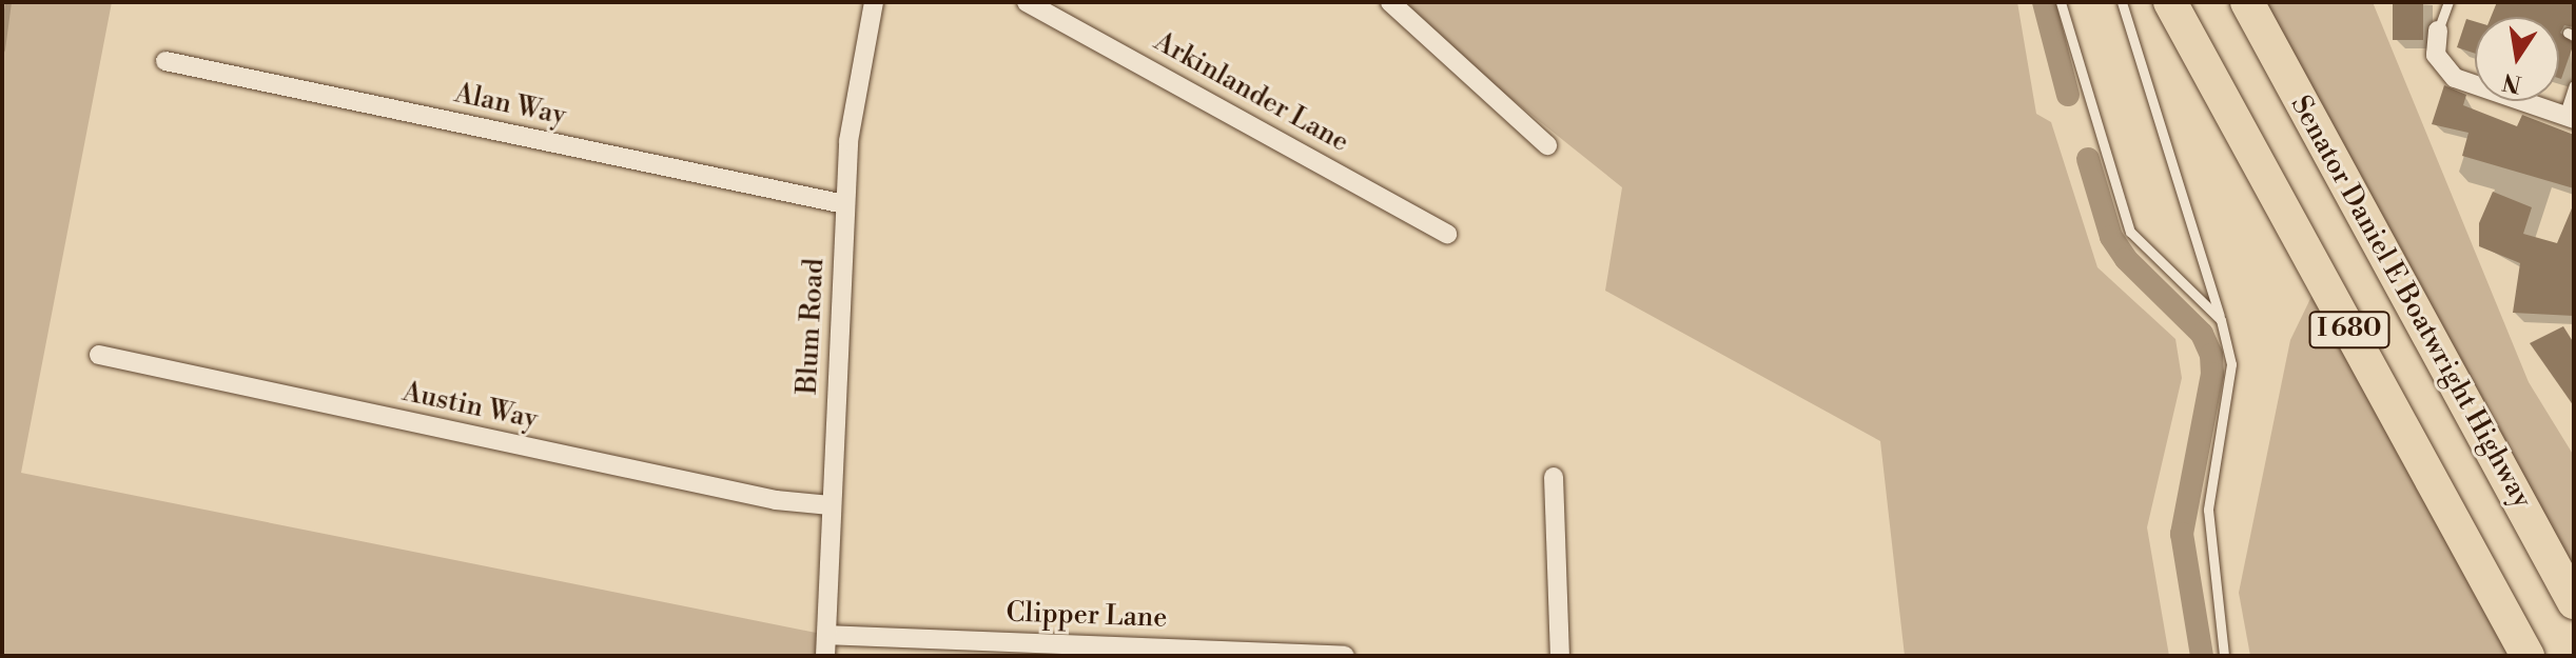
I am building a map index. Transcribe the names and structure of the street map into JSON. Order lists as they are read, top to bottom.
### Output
{
  "streets": {
    "highway": ["Senator Daniel E Boatwright Highway", "I 680"],
    "street": [
      "Arkinlander Lane",
      "Alan Way",
      "Blum Road",
      "Austin Way",
      "Clipper Lane"
    ]
  },
  "crossings": [
    ["Alan Way", "Blum Road"],
    ["Blum Road", "Austin Way"],
    ["Blum Road", "Clipper Lane"]
  ],
  "north": "bottom"
}
